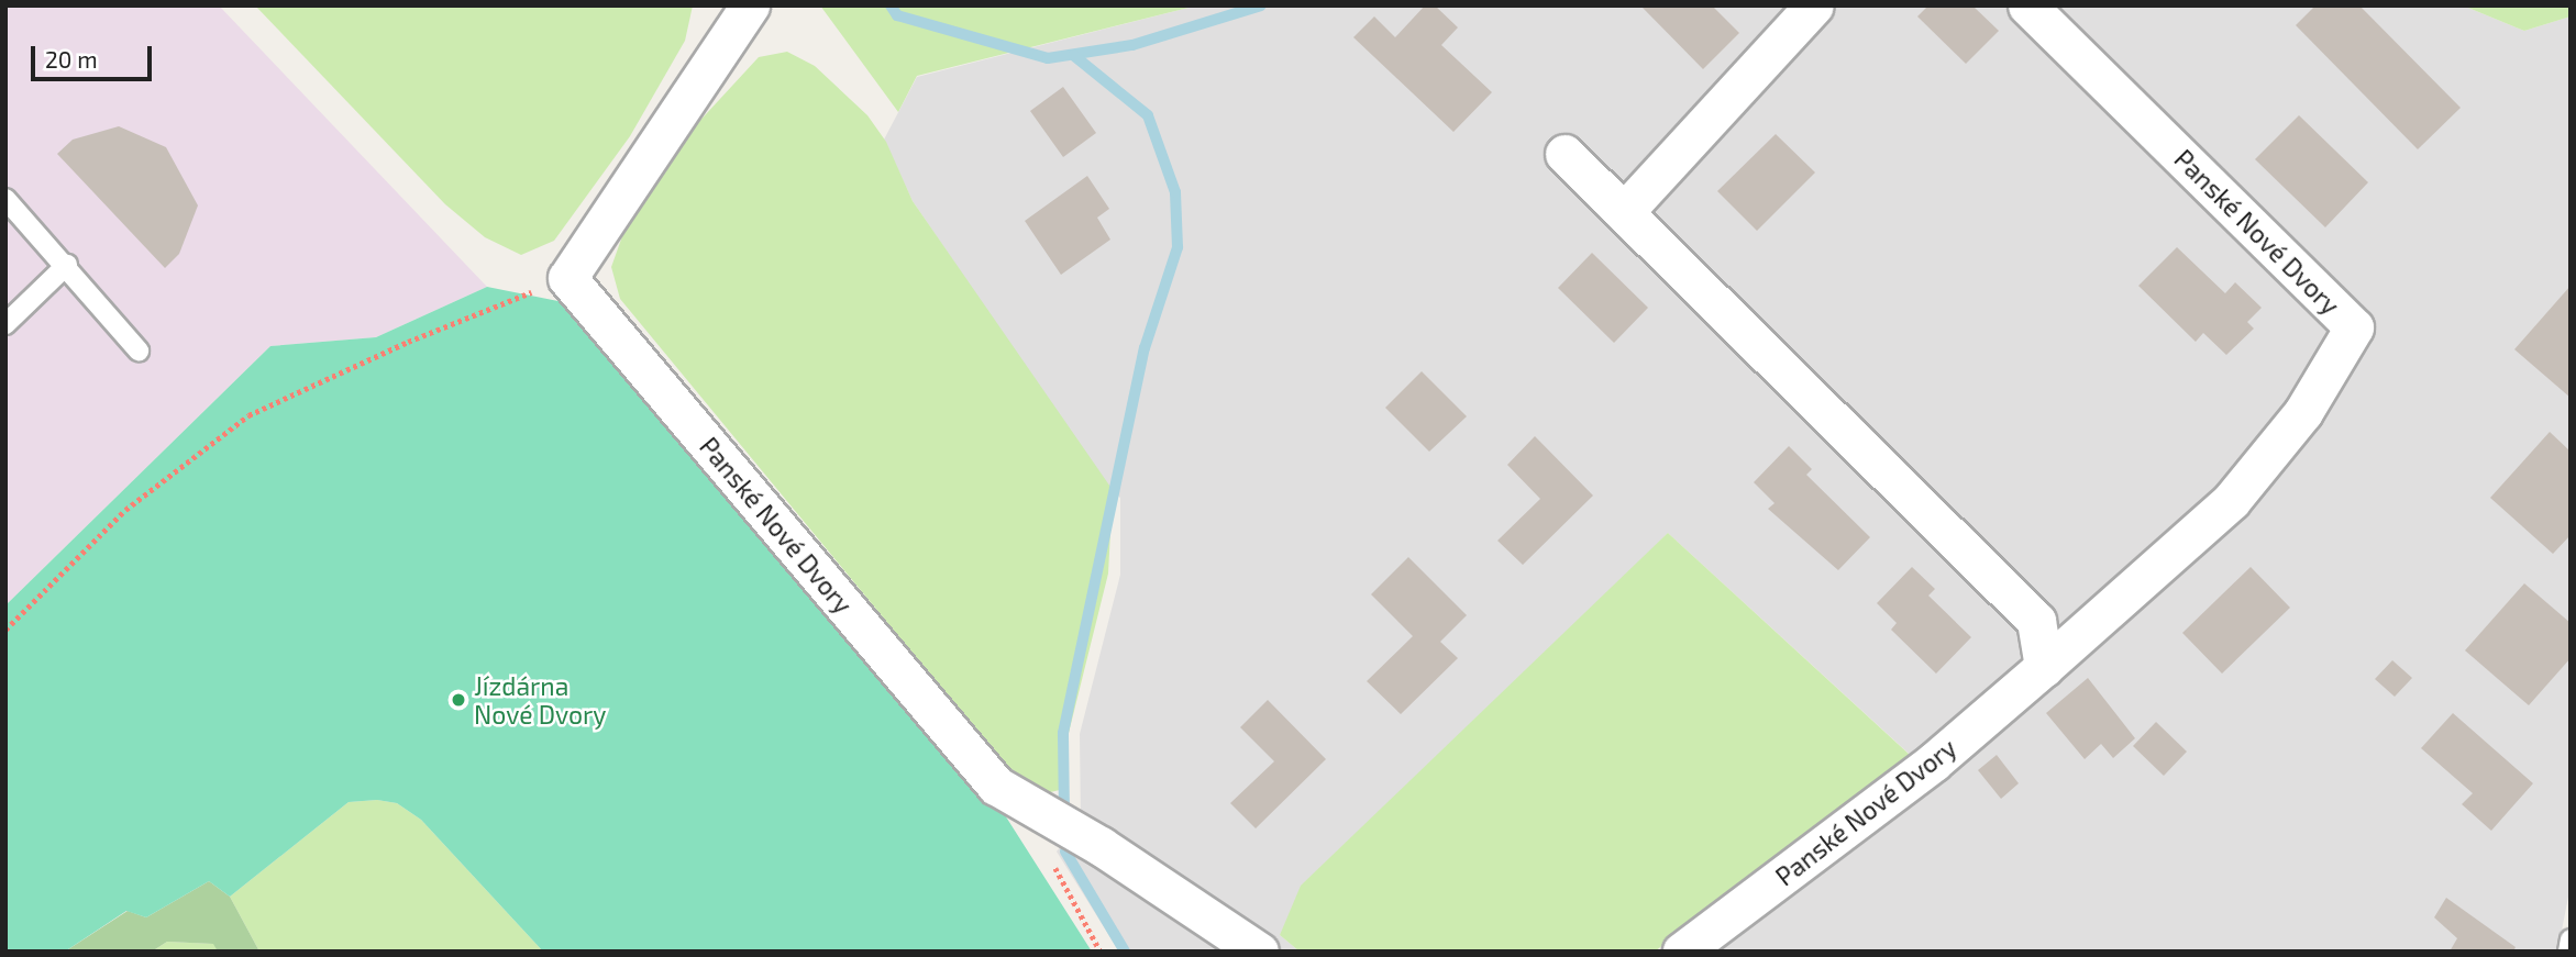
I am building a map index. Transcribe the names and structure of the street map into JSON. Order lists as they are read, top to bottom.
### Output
{
  "streets": {
    "street": ["Panské Nové Dvory"]
  },
  "places": ["Jízdárna Nové Dvory"],
  "scale_bar": "20 m"
}
